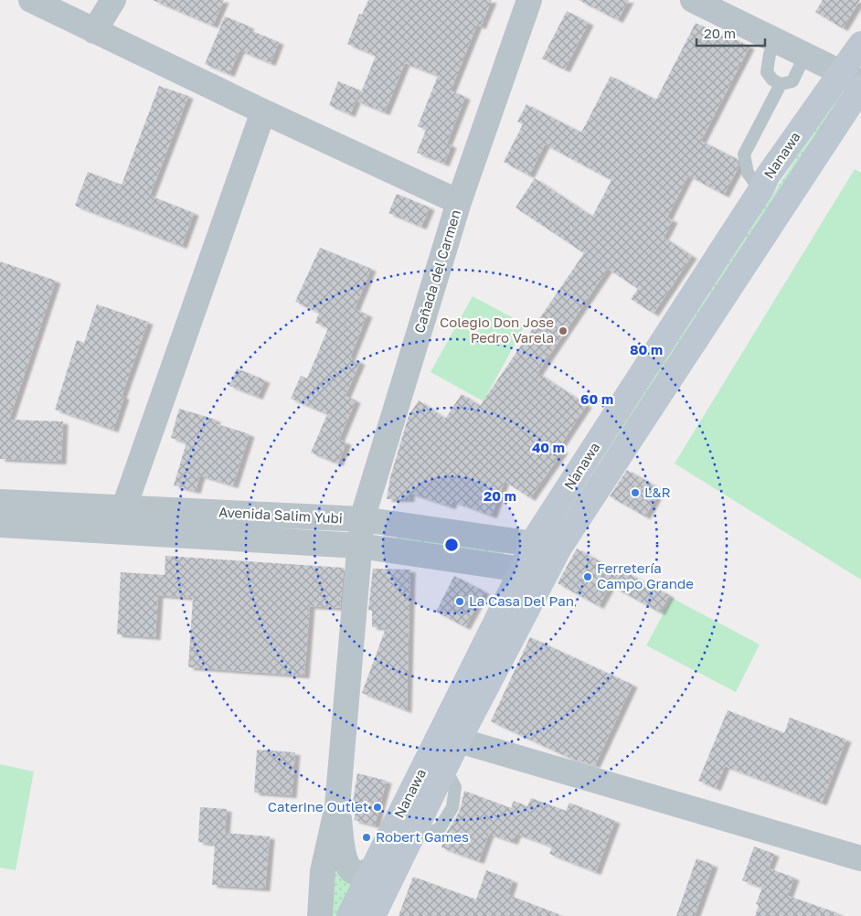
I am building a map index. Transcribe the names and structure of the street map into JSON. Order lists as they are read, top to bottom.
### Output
{
  "streets": {
    "main road": ["Nanawa"],
    "street": ["Cañada del Carmen", "Avenida Salim Yubi"]
  },
  "crossings": [
    ["Nanawa", "Avenida Salim Yubi"],
    ["Cañada del Carmen", "Avenida Salim Yubi"]
  ],
  "places": [
    "Colegio Don Jose Pedro Varela",
    "L&R",
    "Ferretería Campo Grande",
    "La Casa Del Pan",
    "Caterine Outlet",
    "Robert Games"
  ],
  "scale_bar": "20 m",
  "rings": [
    "80 m",
    "60 m",
    "40 m",
    "20 m"
  ]
}
